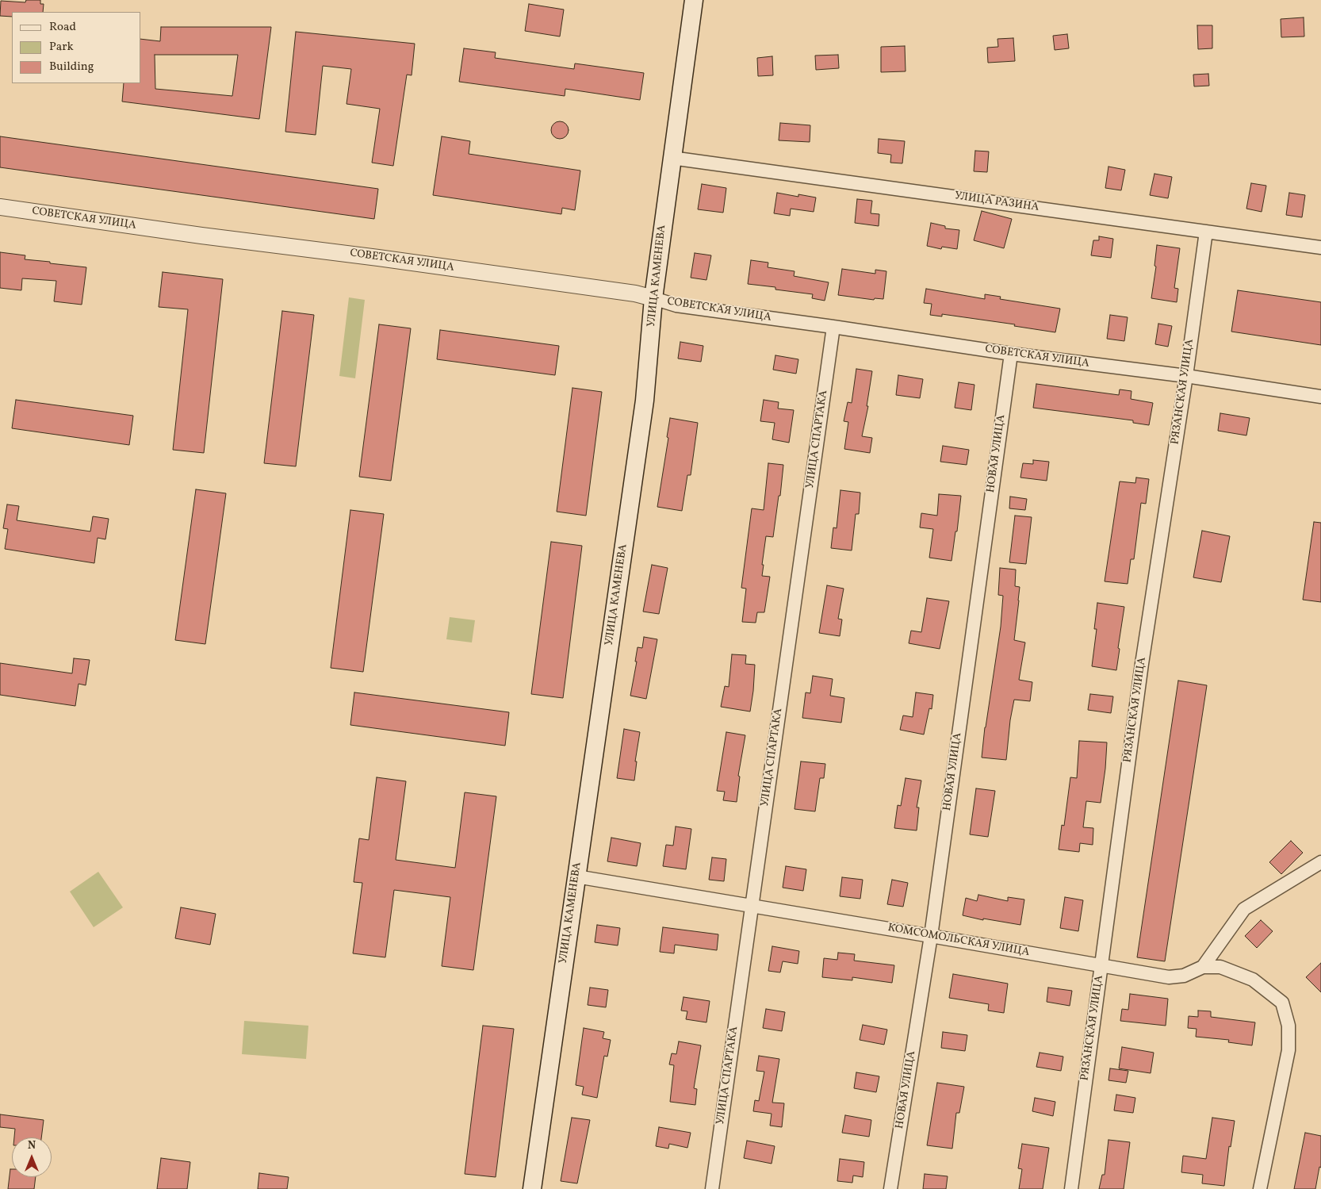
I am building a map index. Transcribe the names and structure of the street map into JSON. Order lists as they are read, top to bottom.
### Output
{
  "streets": {
    "main road": ["УЛИЦА КАМЕНЕВА"],
    "street": [
      "УЛИЦА РАЗИНА",
      "СОВЕТСКАЯ УЛИЦА",
      "РЯЗАНСКАЯ УЛИЦА",
      "УЛИЦА СПАРТАКА",
      "НОВАЯ УЛИЦА",
      "КОМСОМОЛЬСКАЯ УЛИЦА"
    ]
  },
  "crossings": [
    ["УЛИЦА РАЗИНА", "УЛИЦА КАМЕНЕВА"],
    ["УЛИЦА РАЗИНА", "РЯЗАНСКАЯ УЛИЦА"],
    ["СОВЕТСКАЯ УЛИЦА", "УЛИЦА КАМЕНЕВА"],
    ["СОВЕТСКАЯ УЛИЦА", "РЯЗАНСКАЯ УЛИЦА"],
    ["СОВЕТСКАЯ УЛИЦА", "УЛИЦА СПАРТАКА"],
    ["СОВЕТСКАЯ УЛИЦА", "НОВАЯ УЛИЦА"],
    ["УЛИЦА КАМЕНЕВА", "КОМСОМОЛЬСКАЯ УЛИЦА"],
    ["РЯЗАНСКАЯ УЛИЦА", "КОМСОМОЛЬСКАЯ УЛИЦА"],
    ["УЛИЦА СПАРТАКА", "КОМСОМОЛЬСКАЯ УЛИЦА"],
    ["НОВАЯ УЛИЦА", "КОМСОМОЛЬСКАЯ УЛИЦА"]
  ],
  "legend": ["Road", "Park", "Building"],
  "north": "top"
}
